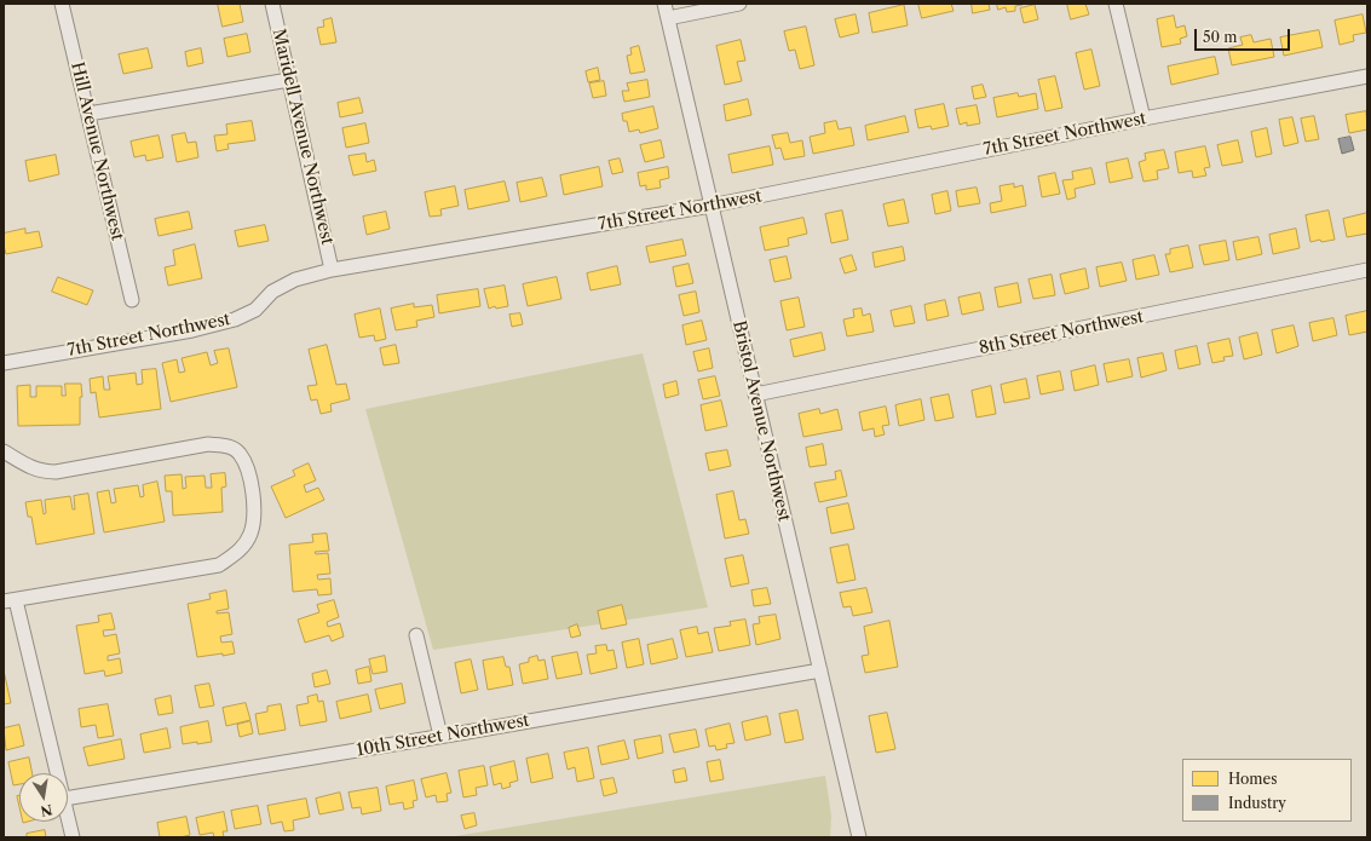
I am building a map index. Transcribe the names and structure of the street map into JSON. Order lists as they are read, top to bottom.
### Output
{
  "streets": {
    "street": [
      "7th Street Northwest",
      "Maridell Avenue Northwest",
      "Hill Avenue Northwest",
      "8th Street Northwest",
      "Bristol Avenue Northwest",
      "10th Street Northwest"
    ]
  },
  "crossings": [
    ["7th Street Northwest", "Maridell Avenue Northwest"],
    ["7th Street Northwest", "Bristol Avenue Northwest"],
    ["8th Street Northwest", "Bristol Avenue Northwest"],
    ["Bristol Avenue Northwest", "10th Street Northwest"]
  ],
  "legend": ["Homes", "Industry"],
  "scale_bar": "50 m",
  "north": "bottom"
}
